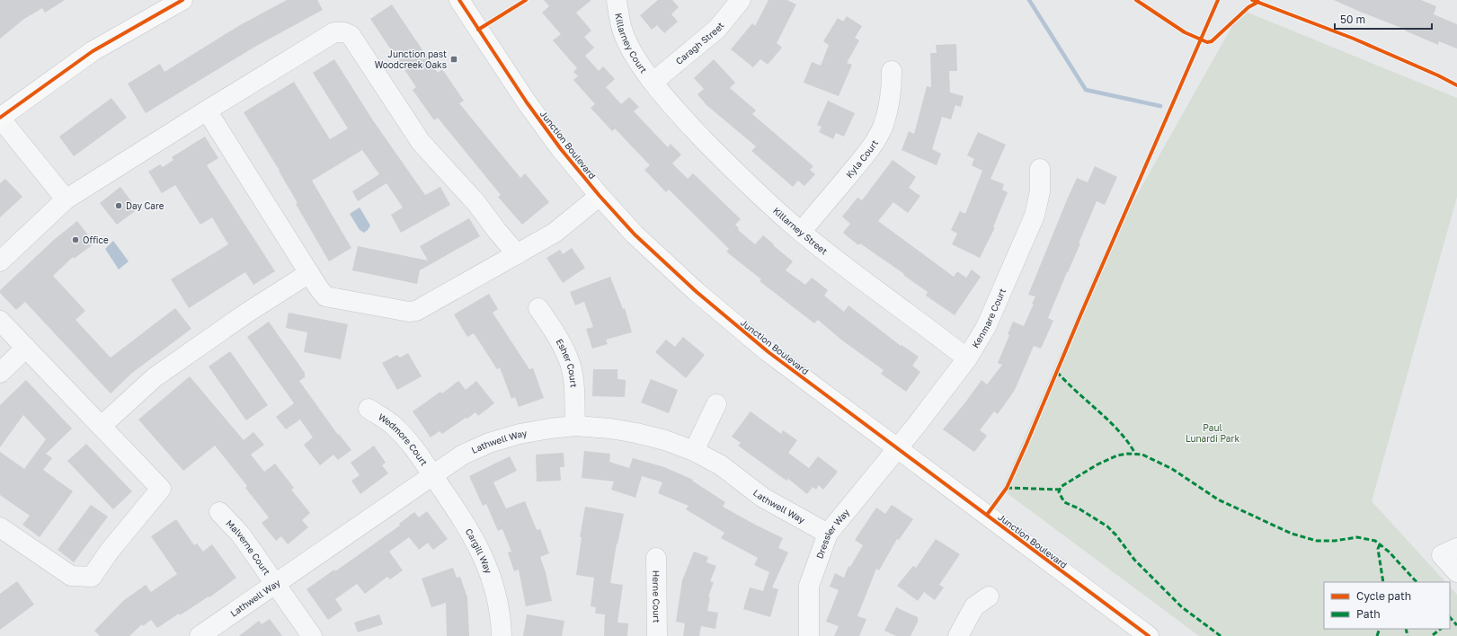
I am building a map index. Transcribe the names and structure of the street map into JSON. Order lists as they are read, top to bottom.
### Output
{
  "streets": {
    "main road": ["Junction Boulevard"],
    "street": [
      "Killarney Court",
      "Caragh Street",
      "Kyla Court",
      "Killarney Street",
      "Kenmare Court",
      "Esher Court",
      "Wedmore Court",
      "Lathwell Way",
      "Dressler Way",
      "Malverne Court",
      "Cargill Way",
      "Herne Court"
    ]
  },
  "crossings": [
    ["Killarney Court", "Caragh Street"],
    ["Killarney Court", "Killarney Street"],
    ["Caragh Street", "Killarney Street"],
    ["Junction Boulevard", "Kenmare Court"],
    ["Junction Boulevard", "Dressler Way"],
    ["Kyla Court", "Killarney Street"],
    ["Killarney Street", "Kenmare Court"],
    ["Kenmare Court", "Dressler Way"],
    ["Esher Court", "Lathwell Way"],
    ["Wedmore Court", "Lathwell Way"],
    ["Wedmore Court", "Cargill Way"],
    ["Lathwell Way", "Dressler Way"],
    ["Lathwell Way", "Malverne Court"],
    ["Lathwell Way", "Cargill Way"]
  ],
  "parks": ["Paul Lunardi Park"],
  "places": {
    "transit": ["Junction past Woodcreek Oaks"],
    "other": ["Day Care", "Office"]
  },
  "legend": ["Cycle path", "Path"],
  "scale_bar": "50 m"
}
